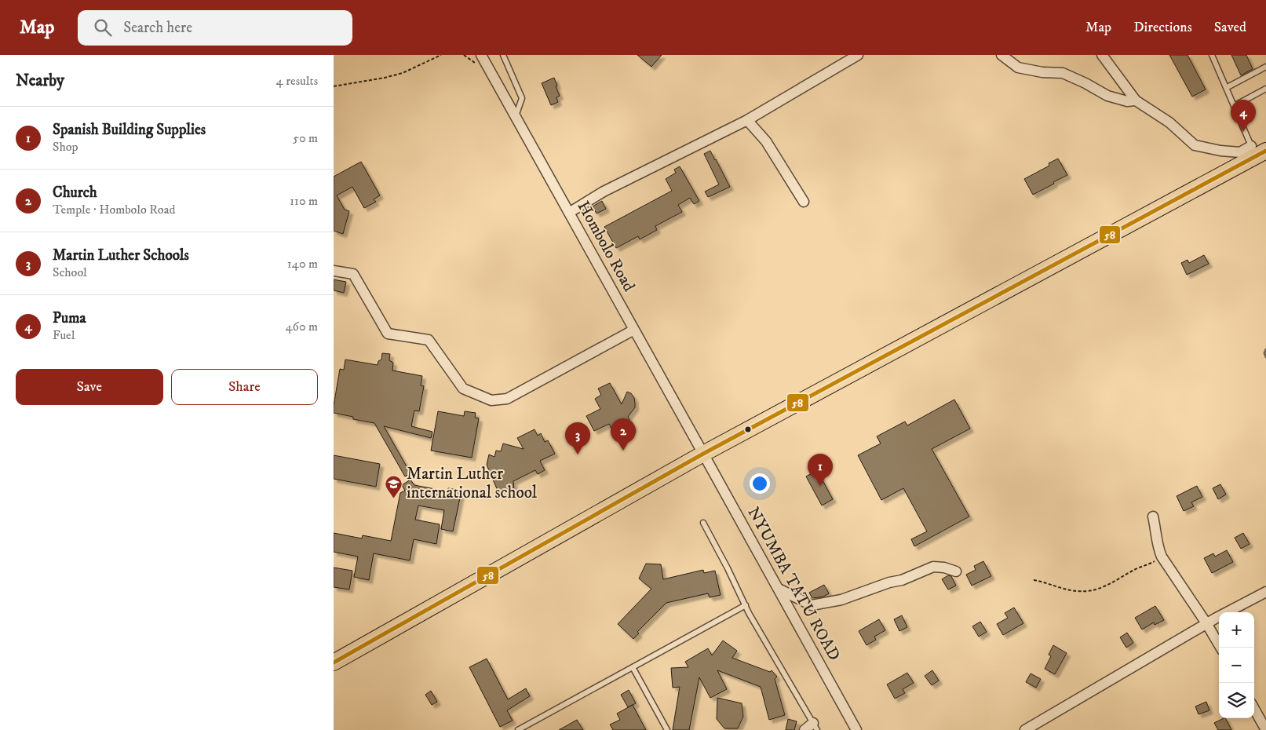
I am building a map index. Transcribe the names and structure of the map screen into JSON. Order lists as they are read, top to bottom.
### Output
{
  "streets": {
    "street": ["Hombolo Road", "NYUMBA TATU ROAD"]
  },
  "crossings": [
    ["Hombolo Road", "NYUMBA TATU ROAD"]
  ],
  "places": {
    "school or university": ["Martin Luther international school"]
  },
  "lines": ["transit line 58"],
  "page": {
    "header": "Map",
    "search": "Search here",
    "nav": ["Map", "Directions", "Saved"],
    "heading": ["Nearby", "4 results"],
    "pins": [
      "4",
      "2",
      "3",
      "1"
    ],
    "list": [
      {
        "mark": "1",
        "name": "Spanish Building Supplies",
        "note": "Shop",
        "value": "50 m"
      },
      {
        "mark": "2",
        "name": "Church",
        "note": "Temple · Hombolo Road",
        "value": "110 m"
      },
      {
        "mark": "3",
        "name": "Martin Luther Schools",
        "note": "School",
        "value": "140 m"
      },
      {
        "mark": "4",
        "name": "Puma",
        "note": "Fuel",
        "value": "460 m"
      }
    ],
    "buttons": ["Save", "Share"],
    "map_buttons": ["+", "−"]
  }
}
